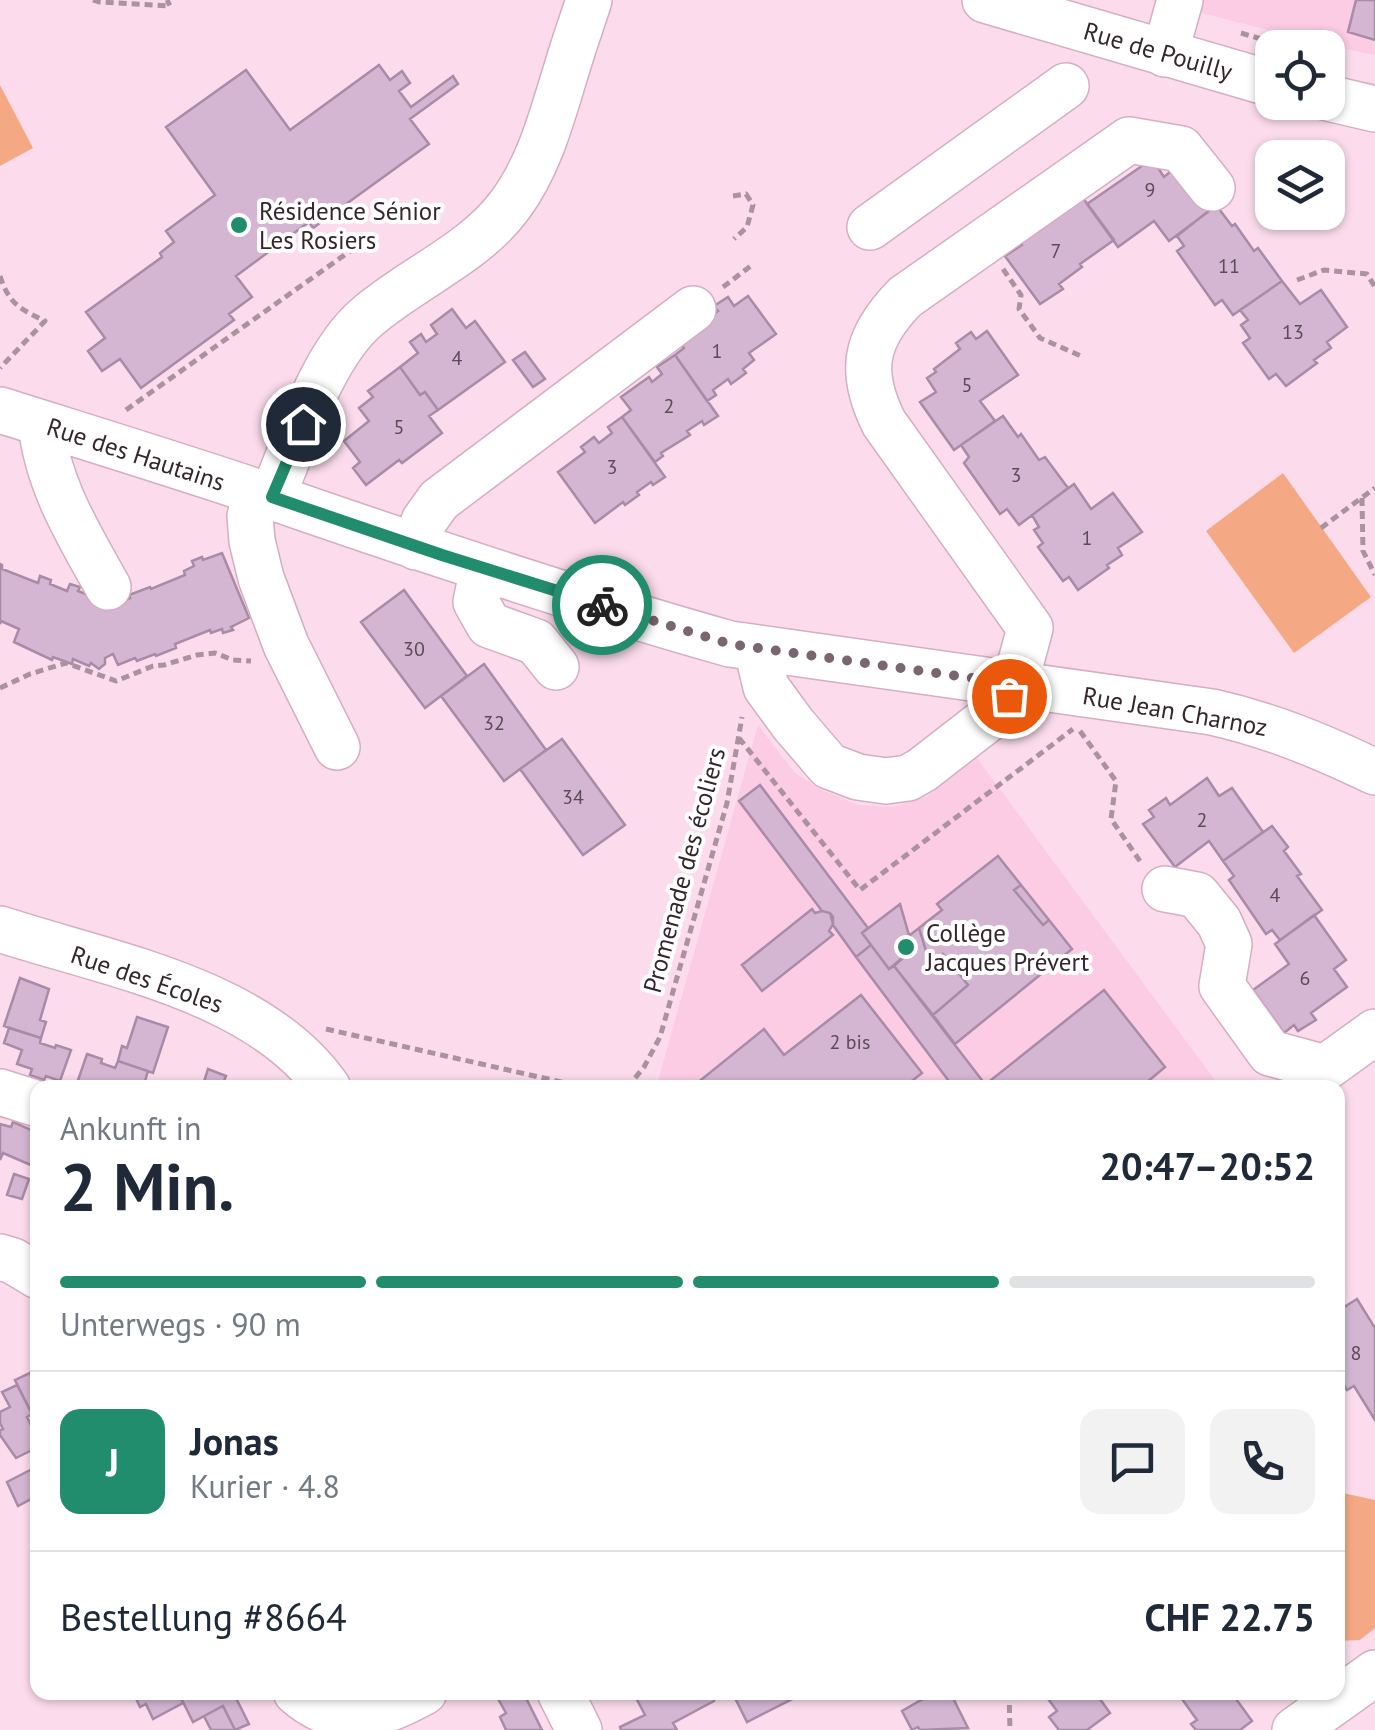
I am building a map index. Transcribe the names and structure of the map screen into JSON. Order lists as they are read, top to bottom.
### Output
{
  "streets": {
    "street": [
      "Rue de Pouilly",
      "Rue des Hautains",
      "Rue Jean Charnoz",
      "Rue des Écoles"
    ],
    "path": ["Promenade des écoliers"]
  },
  "crossings": [
    ["Rue des Hautains", "Rue Jean Charnoz"]
  ],
  "places": ["Résidence Sénior Les Rosiers", "Collège Jacques Prévert"],
  "house_numbers": [
    "9",
    "7",
    "11",
    "13",
    "1",
    "4",
    "5",
    "2",
    "5",
    "3",
    "3",
    "1",
    "30",
    "32",
    "34",
    "2",
    "4",
    "6",
    "2 bis",
    "8"
  ],
  "page": {
    "heading": ["2 Min.", "Ankunft in", "20:47–20:52"],
    "panel": [
      "Jonas",
      "Kurier · 4.8",
      "Bestellung #8664",
      "CHF 22.75"
    ],
    "bar": "Unterwegs · 90 m",
    "round": "J"
  }
}
